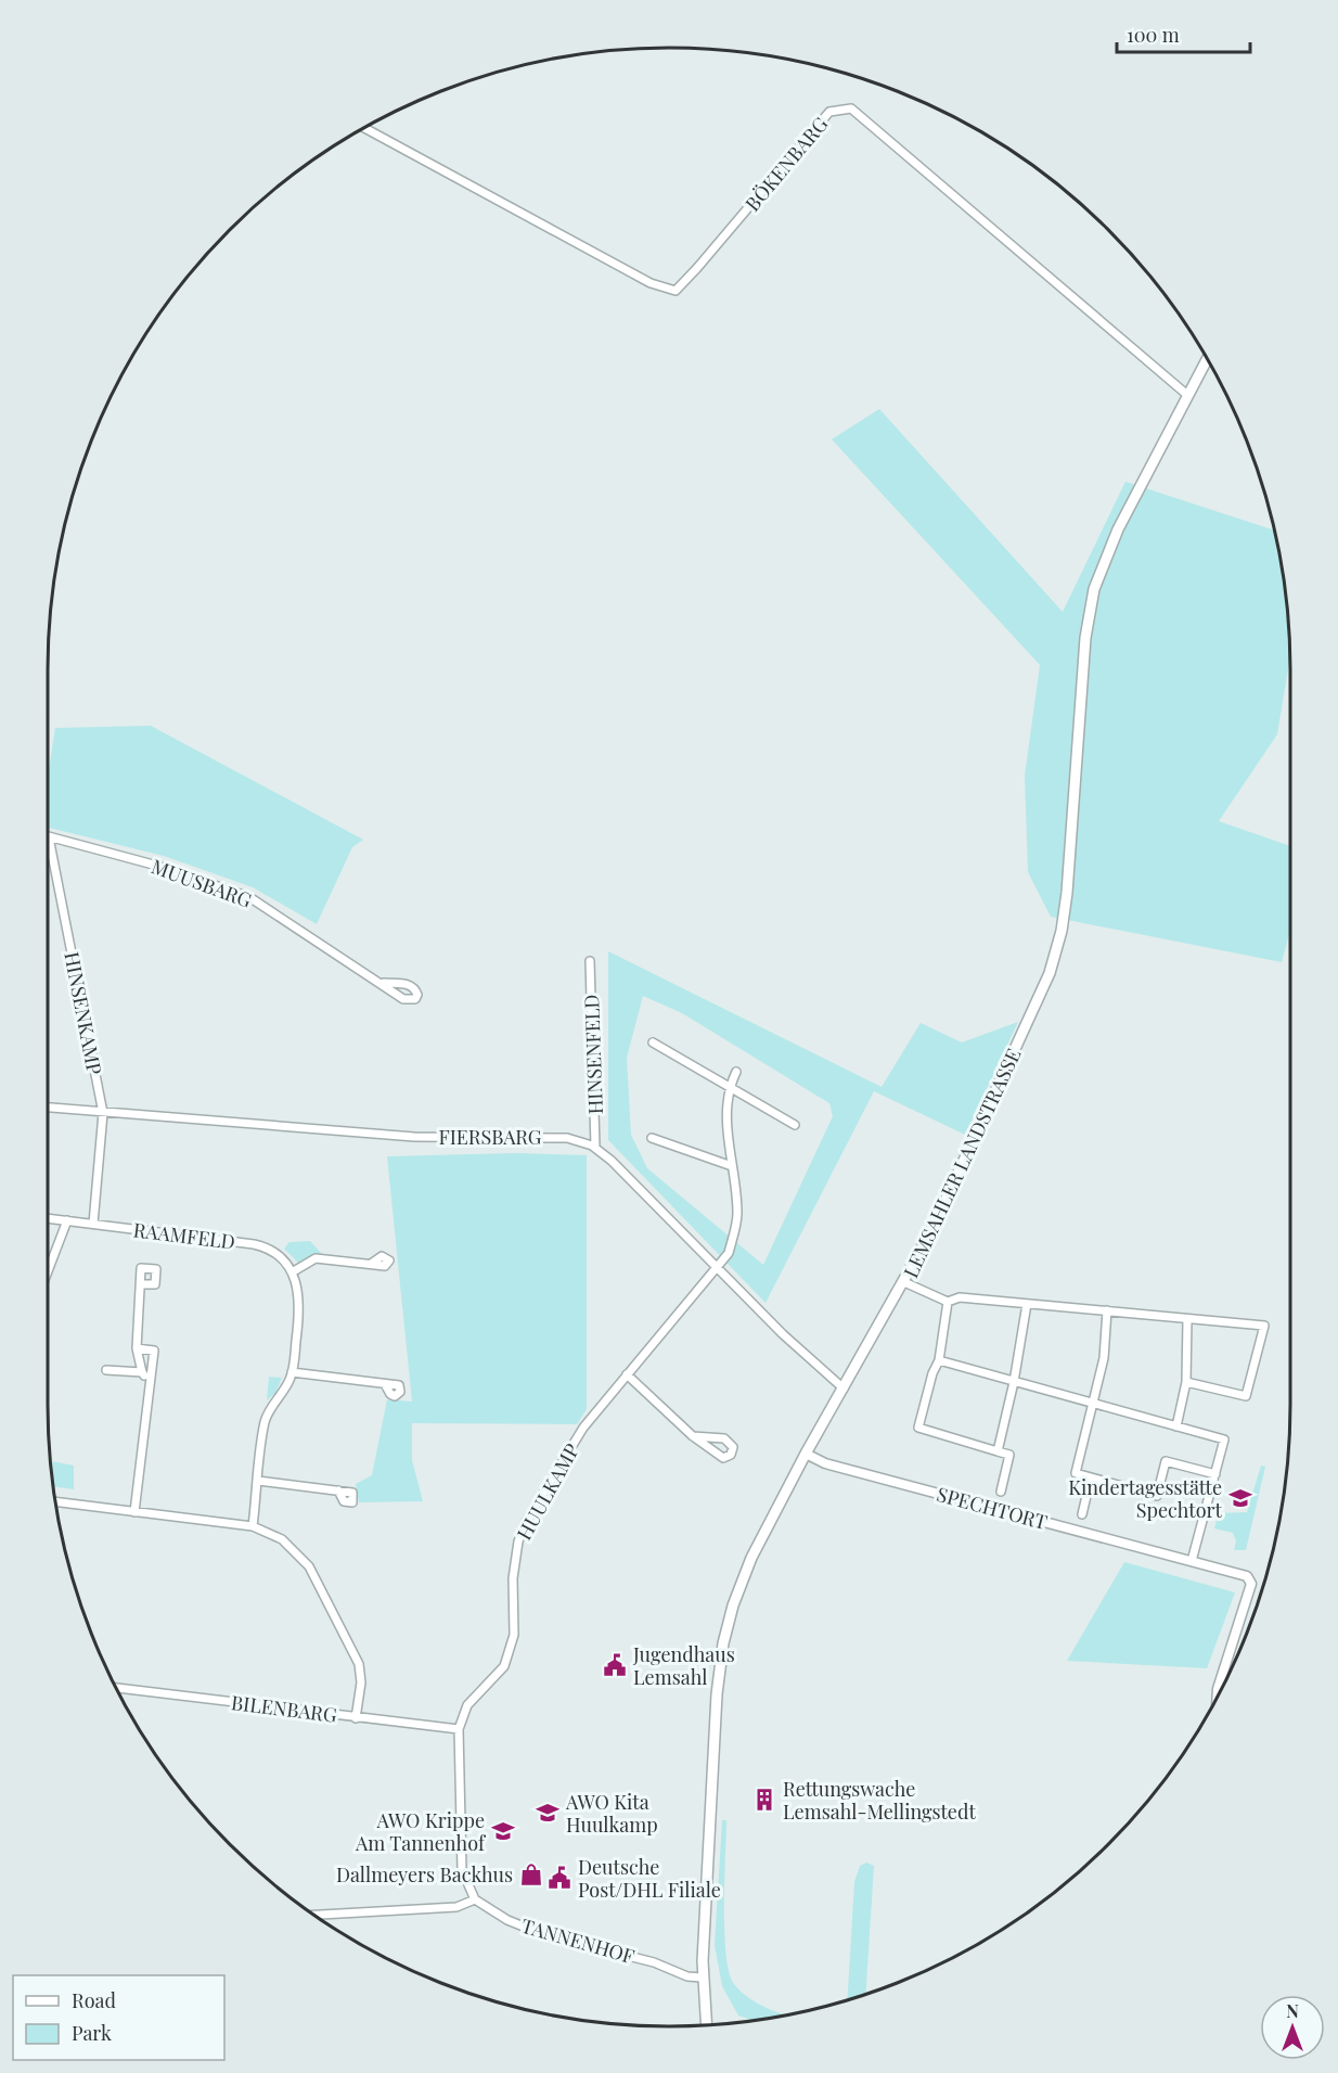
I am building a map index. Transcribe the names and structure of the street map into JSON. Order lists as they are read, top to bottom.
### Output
{
  "streets": {
    "main road": ["LEMSAHLER LANDSTRASSE"],
    "street": [
      "BÖKENBARG",
      "MUUSBARG",
      "HINSENKAMP",
      "HINSENFELD",
      "FIERSBARG",
      "RAAMFELD",
      "HUULKAMP",
      "SPECHTORT",
      "BILENBARG",
      "TANNENHOF"
    ]
  },
  "crossings": [
    ["BÖKENBARG", "LEMSAHLER LANDSTRASSE"],
    ["MUUSBARG", "HINSENKAMP"],
    ["HINSENKAMP", "FIERSBARG"],
    ["HINSENKAMP", "RAAMFELD"],
    ["HINSENFELD", "FIERSBARG"],
    ["FIERSBARG", "LEMSAHLER LANDSTRASSE"],
    ["FIERSBARG", "HUULKAMP"],
    ["LEMSAHLER LANDSTRASSE", "SPECHTORT"],
    ["LEMSAHLER LANDSTRASSE", "TANNENHOF"],
    ["HUULKAMP", "BILENBARG"],
    ["HUULKAMP", "TANNENHOF"]
  ],
  "places": {
    "school or university": ["Kindertagesstätte Spechtort", "AWO Kita Huulkamp", "AWO Krippe Am Tannenhof"],
    "public building": ["Jugendhaus Lemsahl", "Deutsche Post/DHL Filiale"],
    "building": ["Rettungswache Lemsahl-Mellingstedt"],
    "shop": ["Dallmeyers Backhus"]
  },
  "legend": ["Road", "Park"],
  "scale_bar": "100 m",
  "north": "top"
}
